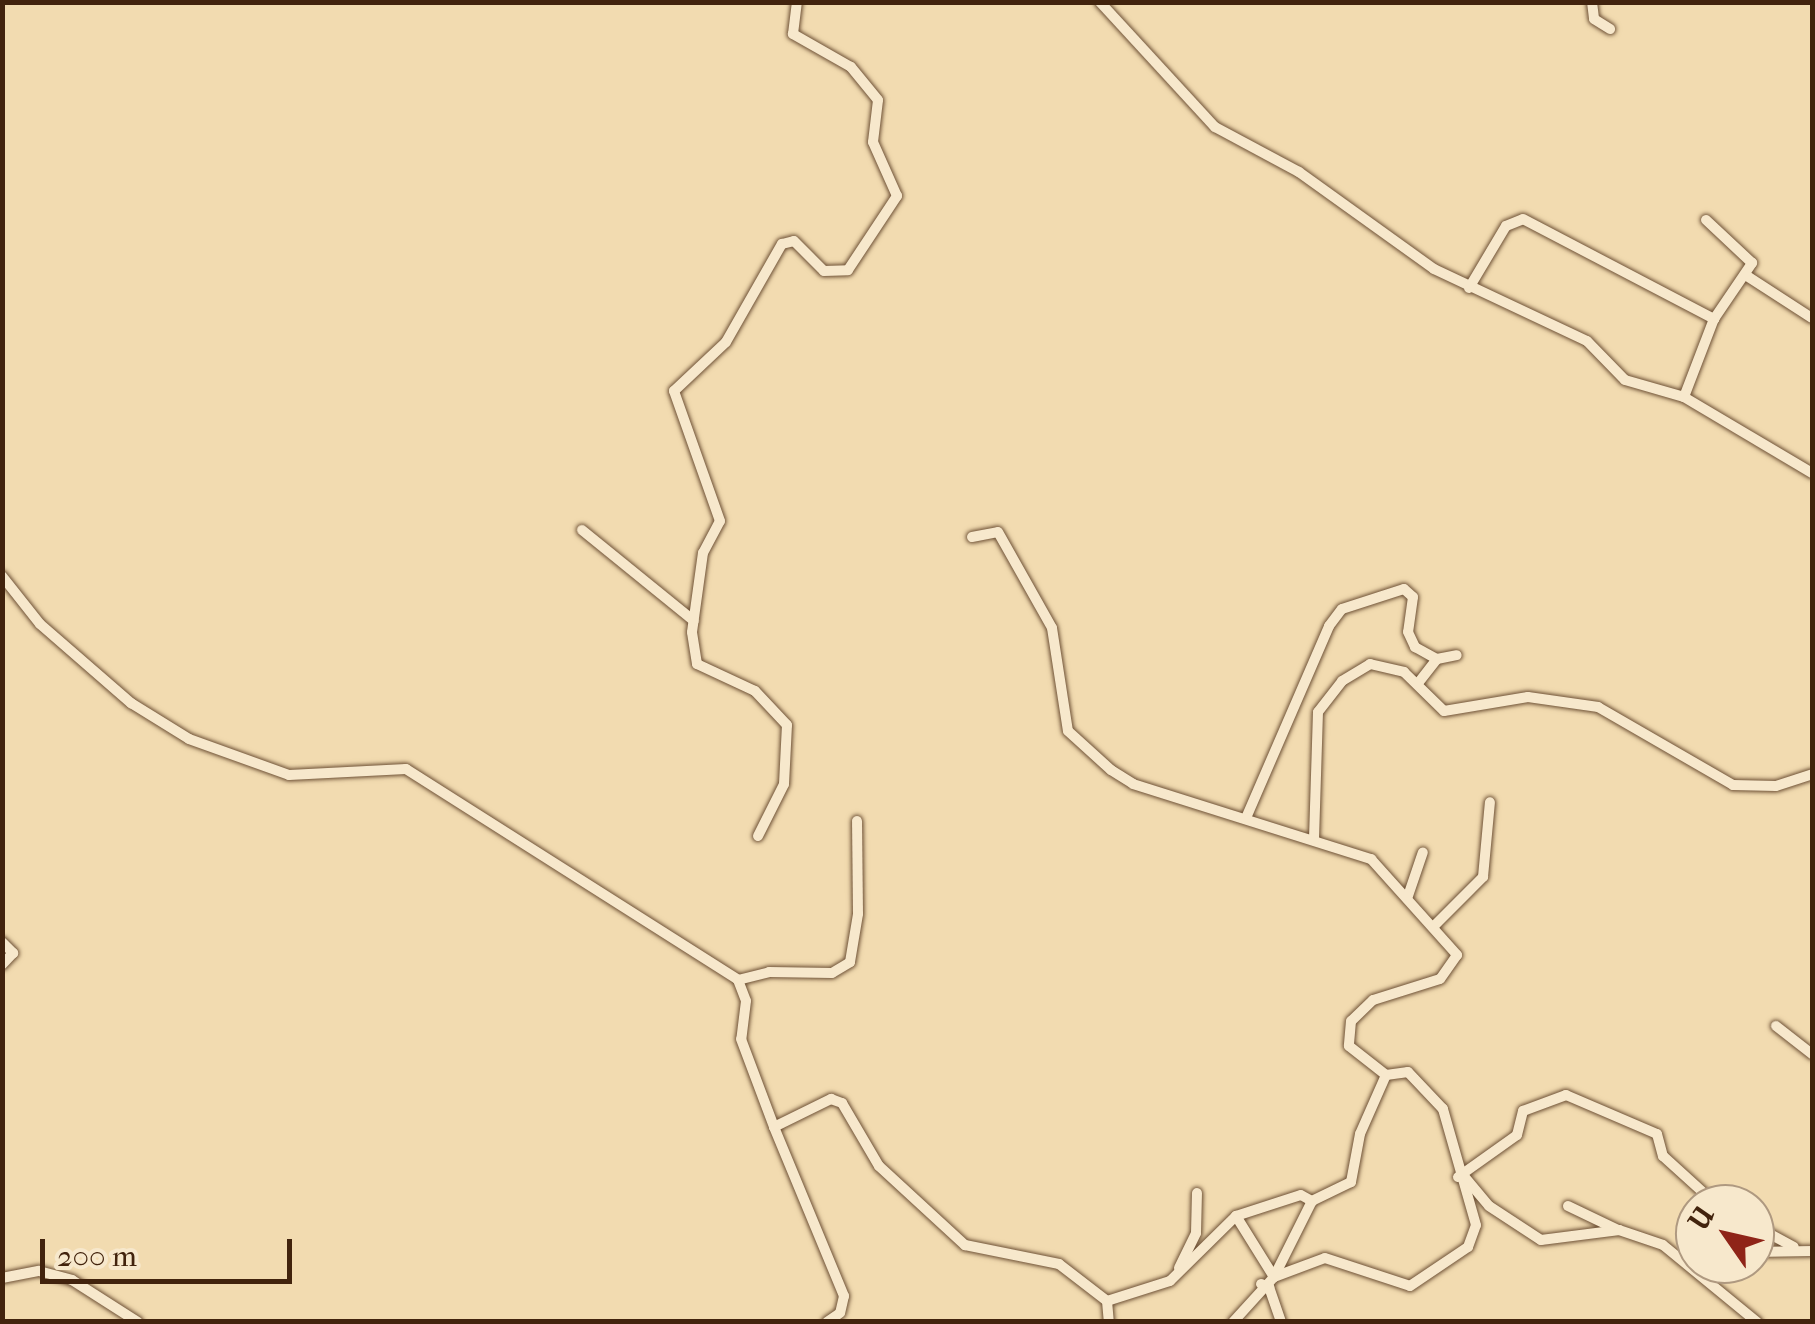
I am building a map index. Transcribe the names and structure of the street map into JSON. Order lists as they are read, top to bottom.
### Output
{
  "scale_bar": "200 m",
  "north": "top left"
}
